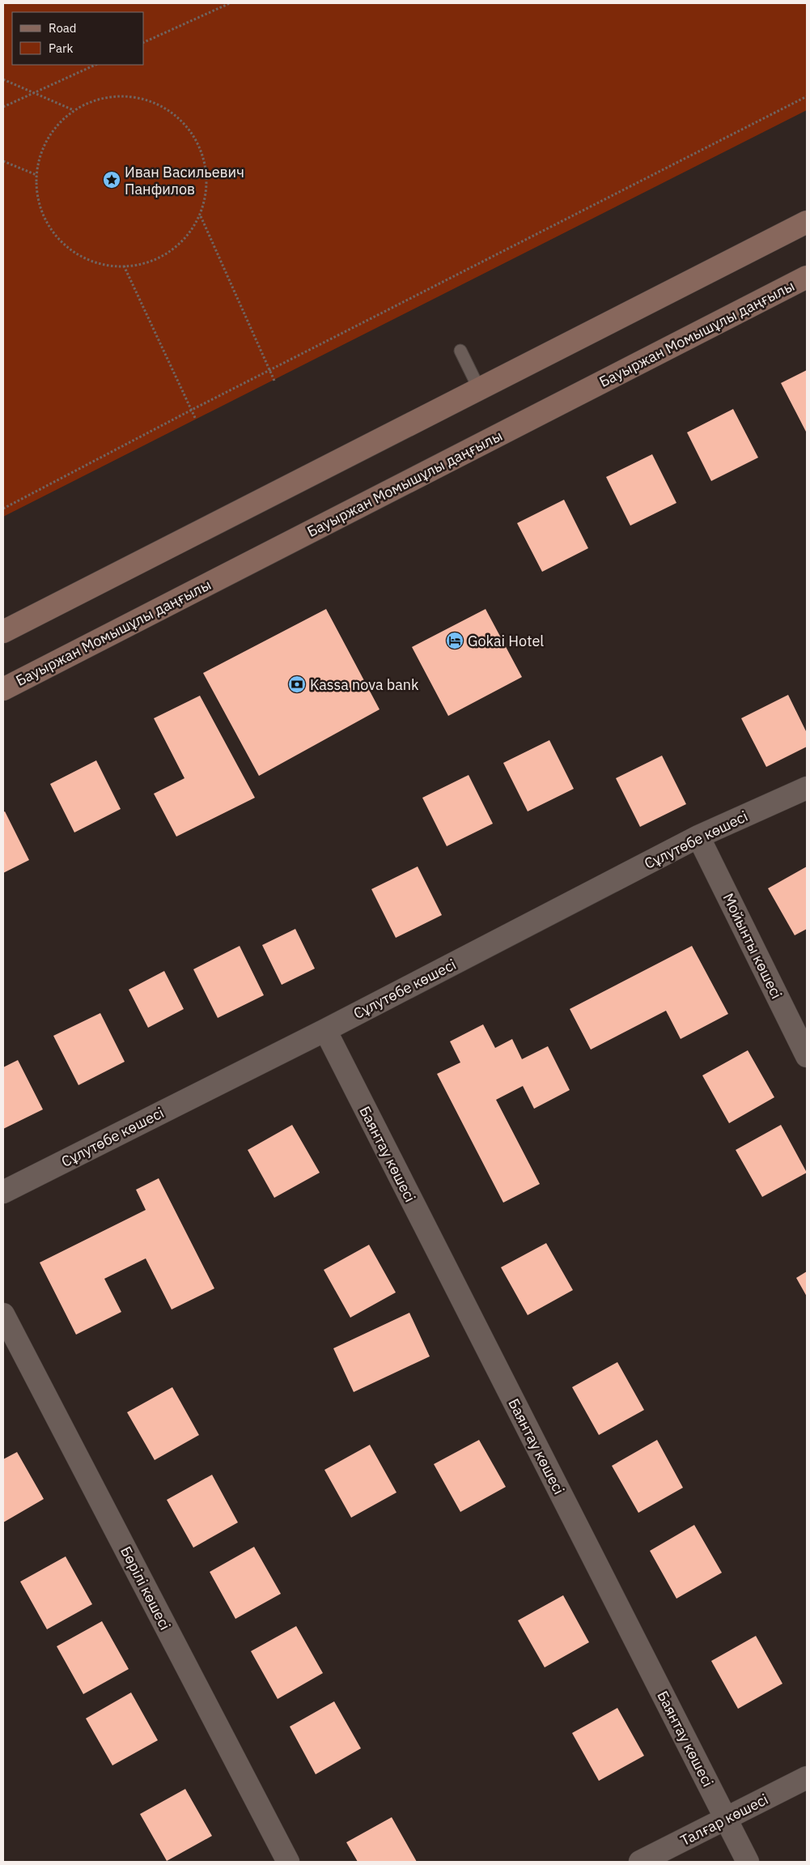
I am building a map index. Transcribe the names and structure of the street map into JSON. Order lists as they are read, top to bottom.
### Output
{
  "streets": {
    "main road": ["Бауыржан Момышұлы даңғылы"],
    "street": [
      "Сұлутөбе көшесі",
      "Мойынты көшесі",
      "Баянтау көшесі",
      "Бөрілі көшесі",
      "Талғар көшесі"
    ]
  },
  "crossings": [
    ["Сұлутөбе көшесі", "Мойынты көшесі"],
    ["Сұлутөбе көшесі", "Баянтау көшесі"],
    ["Баянтау көшесі", "Талғар көшесі"]
  ],
  "places": {
    "place": ["Иван Васильевич Панфилов"],
    "hotel": ["Gokai Hotel"],
    "bank": ["Kassa nova bank"]
  },
  "legend": ["Road", "Park"]
}
